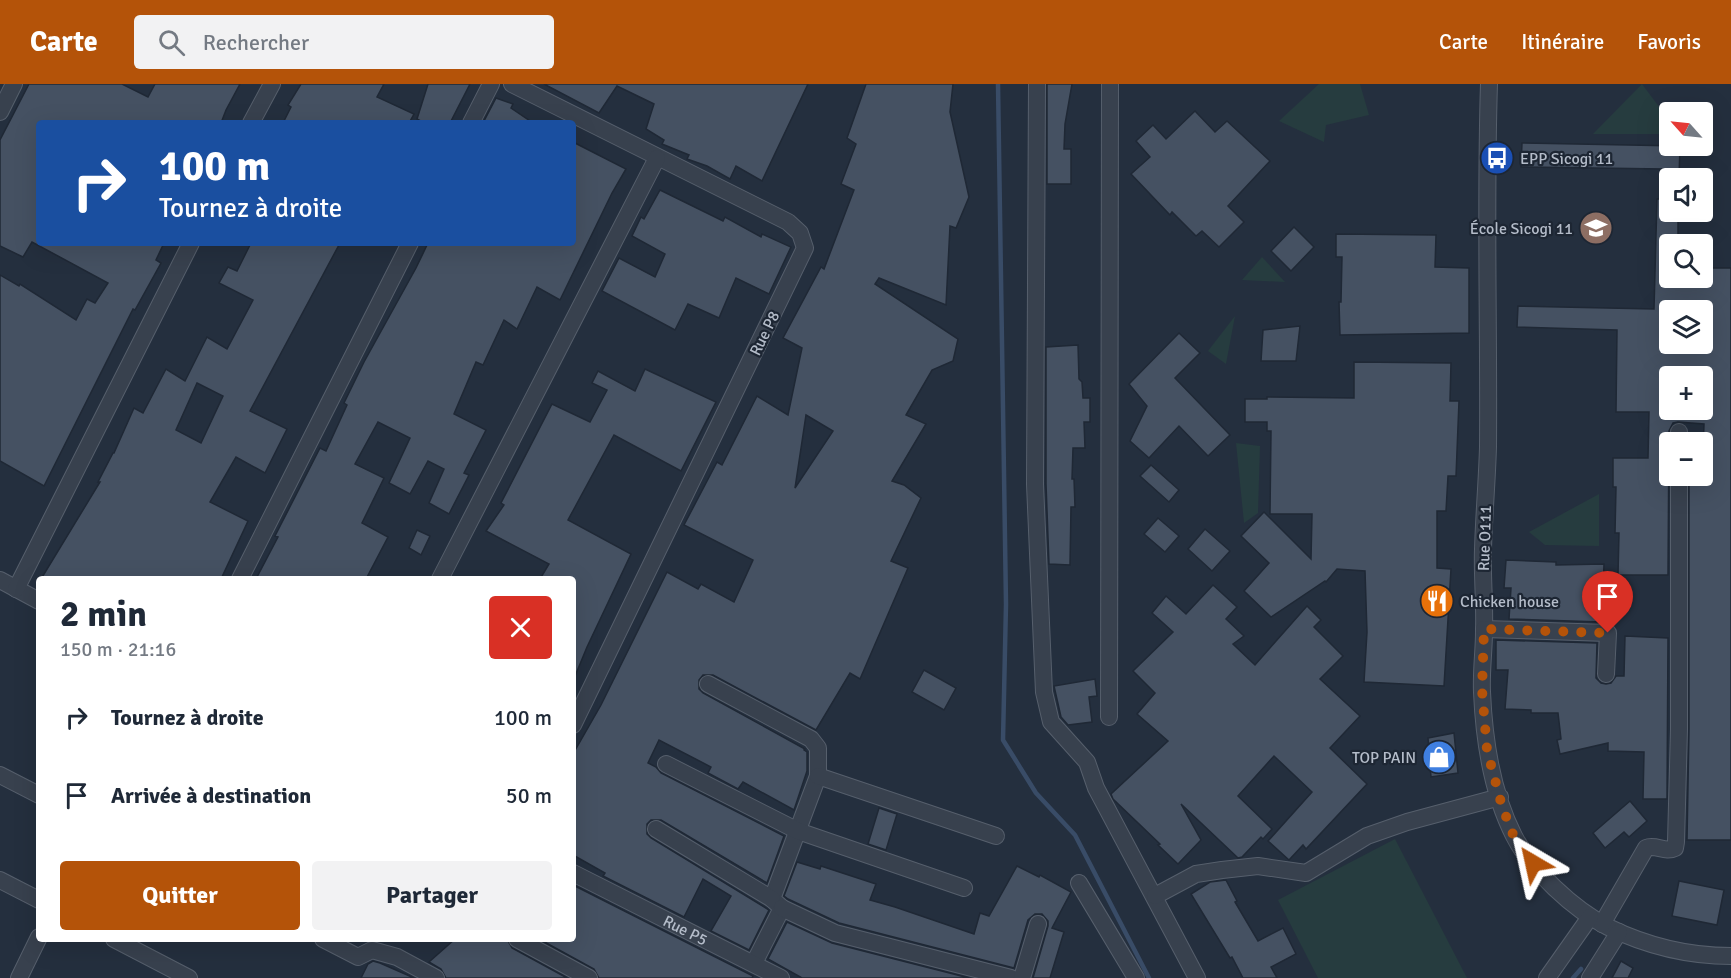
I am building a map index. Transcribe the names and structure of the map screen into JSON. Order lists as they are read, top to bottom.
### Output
{
  "streets": {
    "street": ["Rue P8", "Rue O111", "Rue P5"]
  },
  "places": {
    "bus stop": ["EPP Sicogi 11"],
    "school or university": ["École Sicogi 11"],
    "restaurant": ["Chicken house"],
    "shop": ["TOP PAIN"]
  },
  "north": "top left",
  "page": {
    "header": "Carte",
    "search": "Rechercher",
    "nav": ["Carte", "Itinéraire", "Favoris"],
    "map_buttons": ["+", "−"],
    "turn": ["100 m", "Tournez à droite"],
    "heading": ["2 min", "150 m · 21:16"],
    "list": [
      {
        "name": "Tournez à droite",
        "value": "100 m"
      },
      {
        "name": "Arrivée à destination",
        "value": "50 m"
      }
    ],
    "buttons": ["Quitter", "Partager"]
  }
}
